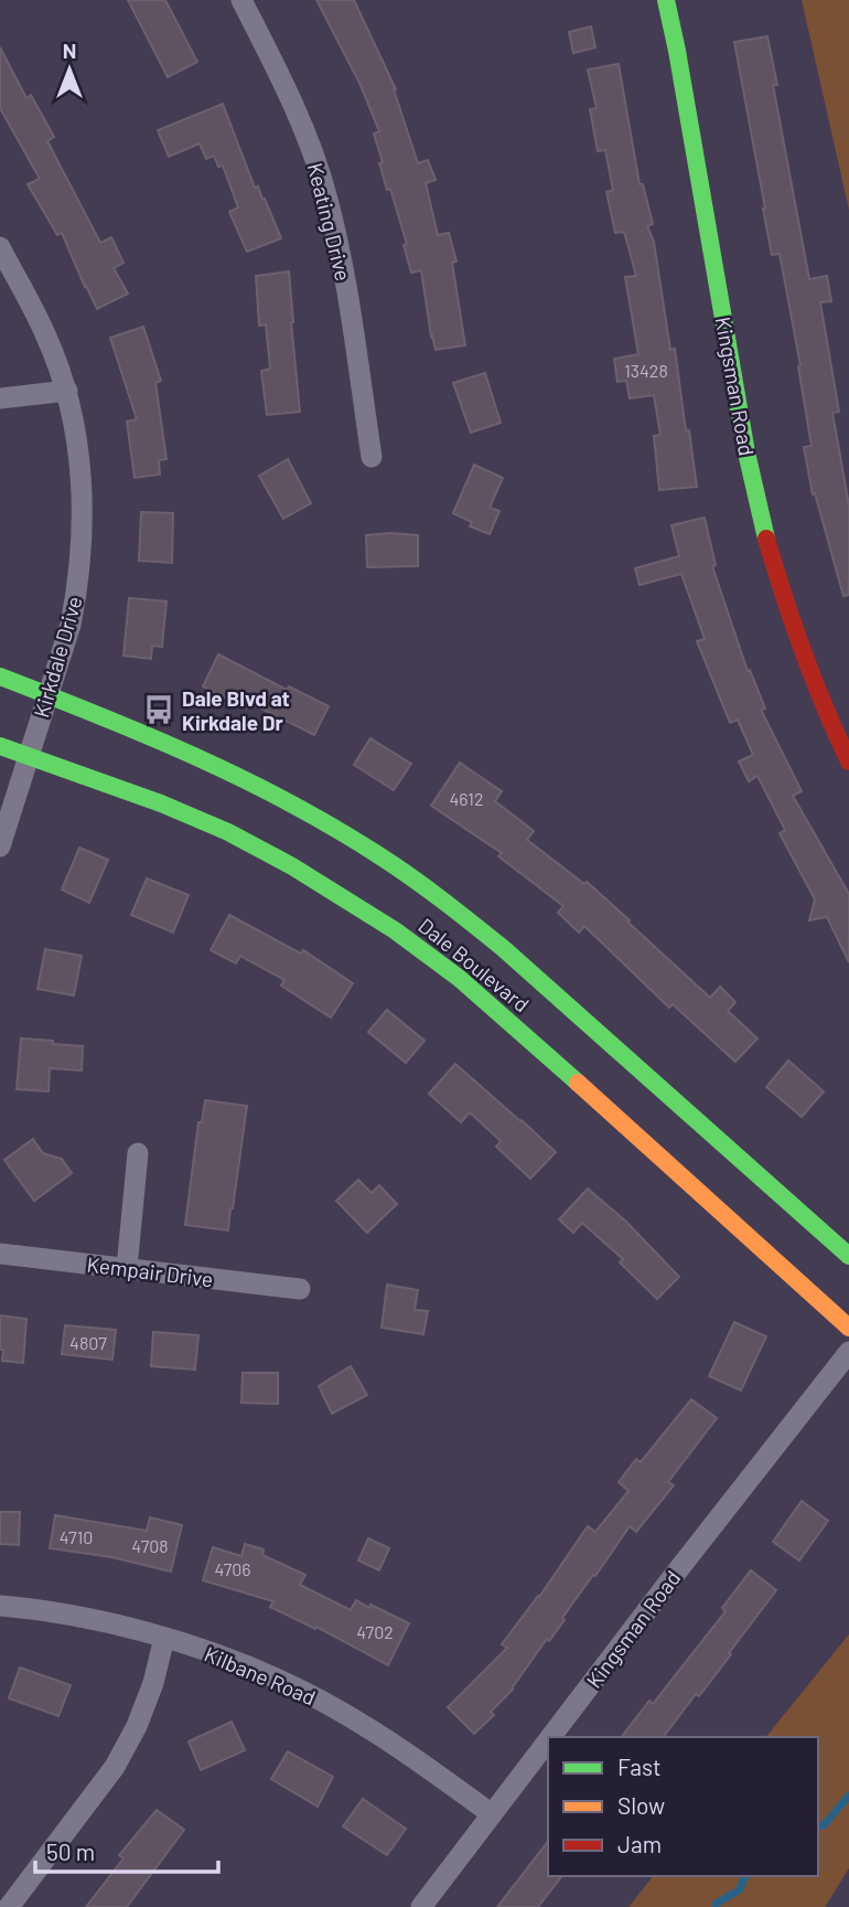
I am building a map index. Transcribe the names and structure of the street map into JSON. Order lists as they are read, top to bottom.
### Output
{
  "streets": {
    "main road": ["Kingsman Road", "Dale Boulevard"],
    "street": [
      "Keating Drive",
      "Kirkdale Drive",
      "Kempair Drive",
      "Kilbane Road"
    ]
  },
  "crossings": [
    ["Kingsman Road", "Kilbane Road"],
    ["Kirkdale Drive", "Dale Boulevard"]
  ],
  "places": {
    "bus stop": ["Dale Blvd at Kirkdale Dr"]
  },
  "house_numbers": [
    "13428",
    "4612",
    "4807",
    "4710",
    "4708",
    "4706",
    "4702"
  ],
  "legend": ["Fast", "Slow", "Jam"],
  "scale_bar": "50 m",
  "north": "top"
}
